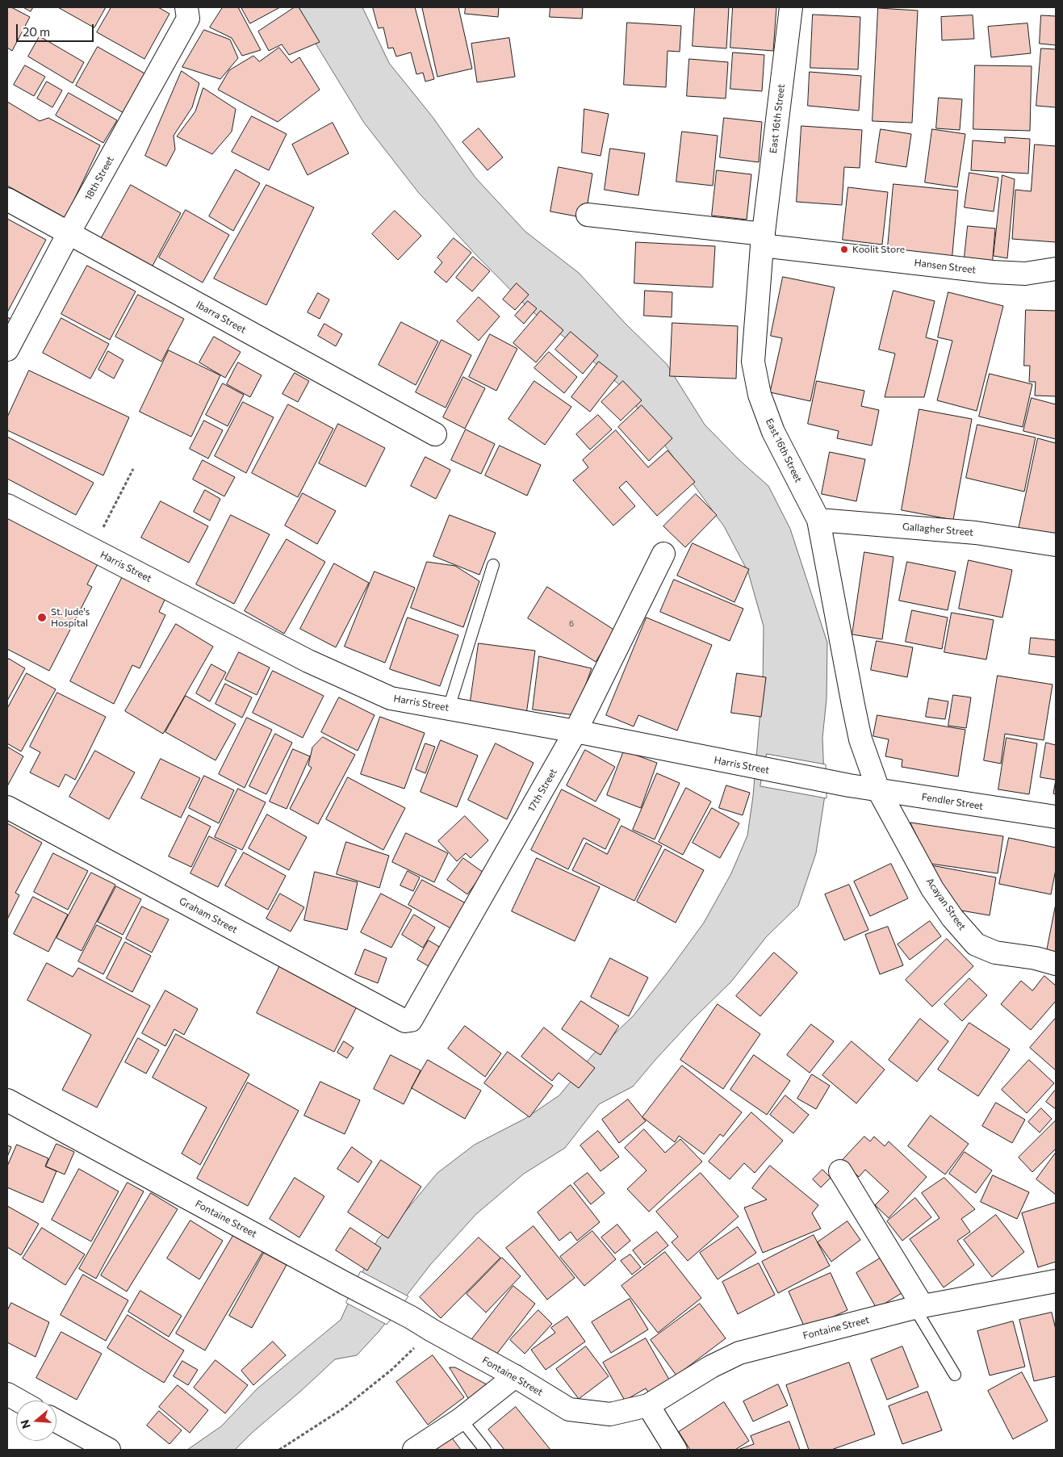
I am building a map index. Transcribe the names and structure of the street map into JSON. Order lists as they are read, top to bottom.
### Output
{
  "streets": {
    "street": [
      "East 16th Street",
      "18th Street",
      "Hansen Street",
      "Ibarra Street",
      "Gallagher Street",
      "Harris Street",
      "17th Street",
      "Fendler Street",
      "Acayan Street",
      "Graham Street",
      "Fontaine Street"
    ]
  },
  "crossings": [
    ["East 16th Street", "Hansen Street"],
    ["East 16th Street", "Gallagher Street"],
    ["East 16th Street", "Fendler Street"],
    ["East 16th Street", "Acayan Street"],
    ["18th Street", "Ibarra Street"],
    ["Harris Street", "17th Street"],
    ["Harris Street", "Fendler Street"],
    ["17th Street", "Graham Street"],
    ["Fendler Street", "Acayan Street"]
  ],
  "places": ["Koolit Store", "St. Jude's Hospital"],
  "house_numbers": ["6"],
  "scale_bar": "20 m",
  "north": "left"
}
